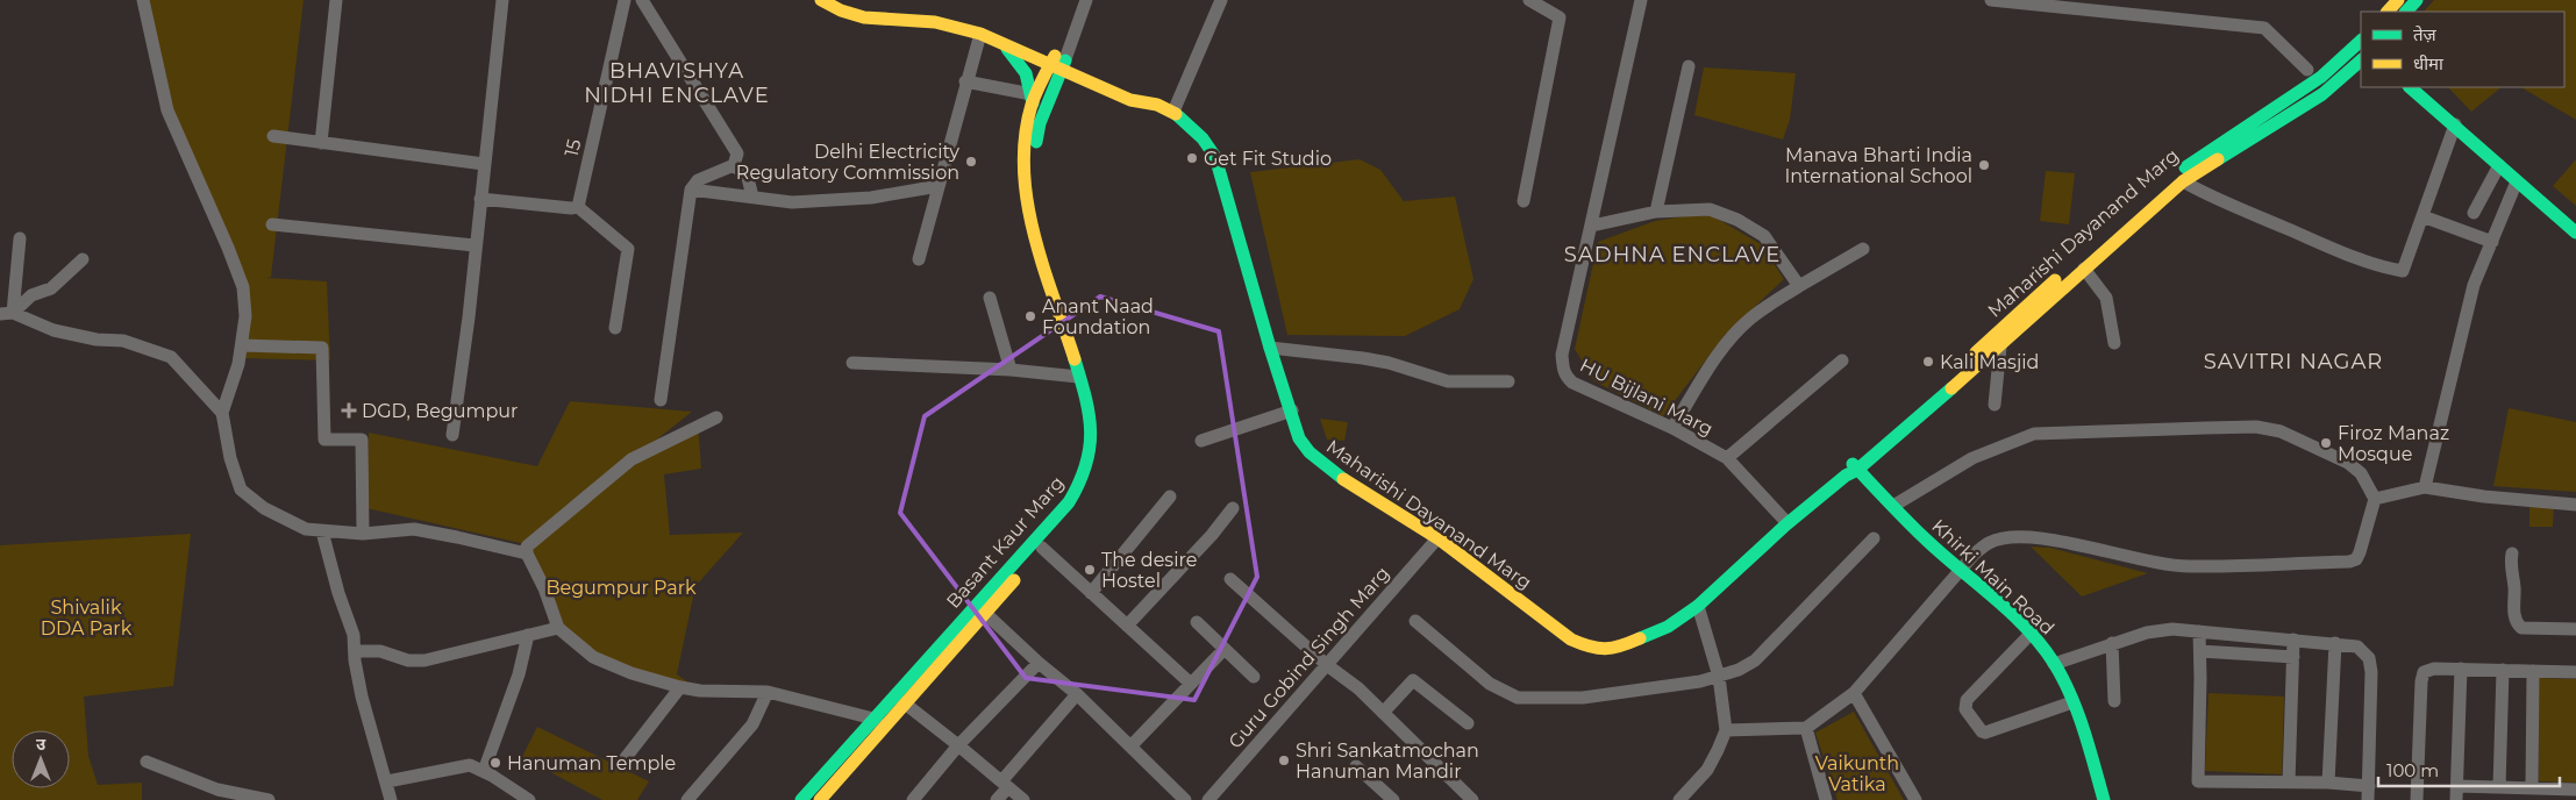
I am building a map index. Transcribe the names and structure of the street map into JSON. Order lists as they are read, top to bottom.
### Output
{
  "streets": {
    "street": [
      "15",
      "Maharishi Dayanand Marg",
      "HU Bijlani Marg",
      "Basant Kaur Marg",
      "Khirki Main Road",
      "Guru Gobind Singh Marg"
    ]
  },
  "crossings": [
    ["Maharishi Dayanand Marg", "HU Bijlani Marg"],
    ["Maharishi Dayanand Marg", "Basant Kaur Marg"],
    ["Maharishi Dayanand Marg", "Khirki Main Road"],
    ["Maharishi Dayanand Marg", "Guru Gobind Singh Marg"]
  ],
  "districts": ["BHAVISHYA NIDHI ENCLAVE", "SADHNA ENCLAVE", "SAVITRI NAGAR"],
  "parks": ["Begumpur Park", "Shivalik DDA Park", "Vaikunth Vatika"],
  "places": {
    "other": [
      "Get Fit Studio",
      "Delhi Electricity Regulatory Commission",
      "Manava Bharti India International School",
      "Anant Naad Foundation",
      "Kali Masjid",
      "Firoz Manaz Mosque",
      "The desire Hostel",
      "Shri Sankatmochan Hanuman Mandir",
      "Hanuman Temple"
    ],
    "health": ["DGD, Begumpur"]
  },
  "legend": ["तेज़", "धीमा"],
  "scale_bar": "100 m",
  "north": "top"
}
